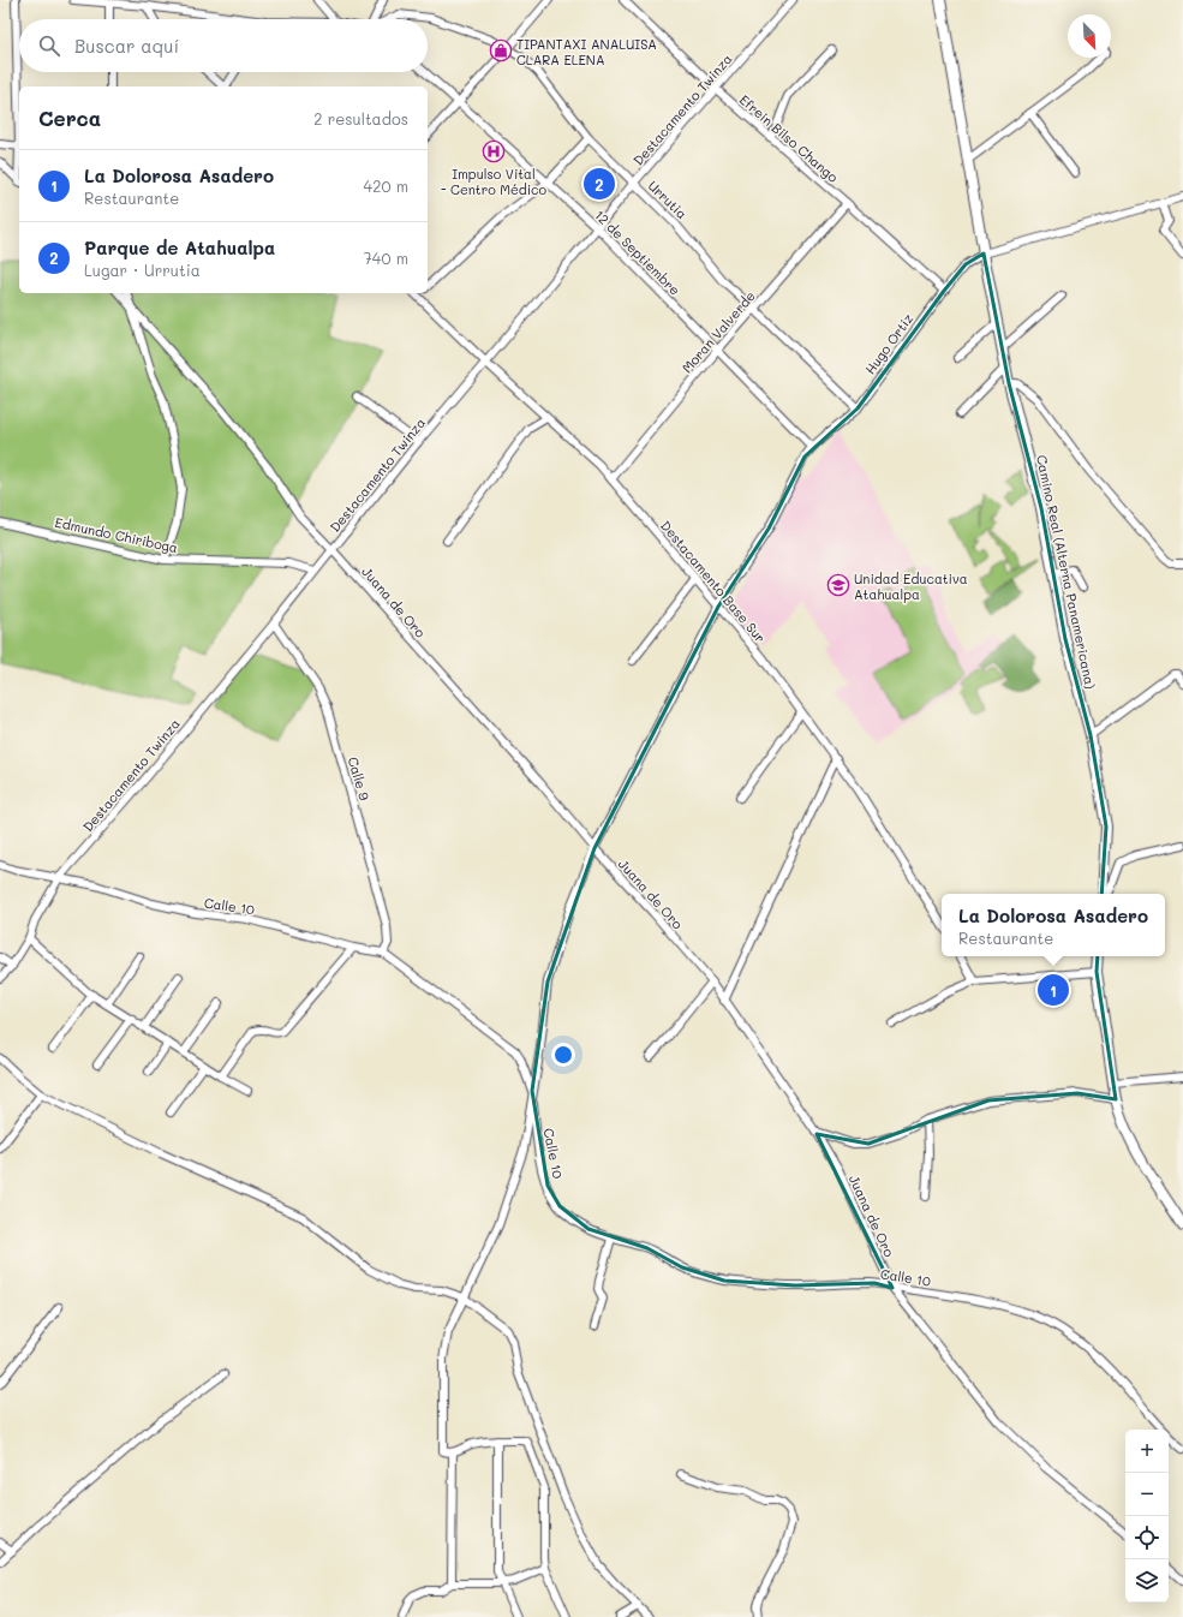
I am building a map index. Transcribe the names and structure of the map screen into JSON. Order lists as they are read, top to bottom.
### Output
{
  "streets": {
    "street": [
      "Destacamento Twinza",
      "Efrein Bilso Chango",
      "Urrutia",
      "12 de Septiembre",
      "Moran Valverde",
      "Hugo Ortiz",
      "Edmundo Chiriboga",
      "Camino Real (Alterna Panamericana)",
      "Destacamento Base Sur",
      "Juana de Oro",
      "Calle 9",
      "Calle 10"
    ]
  },
  "crossings": [
    ["Destacamento Twinza", "Efrein Bilso Chango"],
    ["Destacamento Twinza", "Urrutia"],
    ["Destacamento Twinza", "12 de Septiembre"],
    ["Destacamento Twinza", "Edmundo Chiriboga"],
    ["Destacamento Twinza", "Destacamento Base Sur"],
    ["Destacamento Twinza", "Juana de Oro"],
    ["Destacamento Twinza", "Calle 9"],
    ["Destacamento Twinza", "Calle 10"],
    ["Efrein Bilso Chango", "Moran Valverde"],
    ["Efrein Bilso Chango", "Hugo Ortiz"],
    ["Urrutia", "Moran Valverde"],
    ["Urrutia", "Hugo Ortiz"],
    ["12 de Septiembre", "Moran Valverde"],
    ["12 de Septiembre", "Hugo Ortiz"],
    ["Moran Valverde", "Destacamento Base Sur"],
    ["Hugo Ortiz", "Camino Real (Alterna Panamericana)"],
    ["Hugo Ortiz", "Destacamento Base Sur"],
    ["Hugo Ortiz", "Juana de Oro"],
    ["Hugo Ortiz", "Calle 10"],
    ["Juana de Oro", "Calle 10"],
    ["Calle 9", "Calle 10"]
  ],
  "places": {
    "shop": ["TIPANTAXI ANALUISA CLARA ELENA"],
    "hospital": ["Impulso Vital - Centro Médico"],
    "school or university": ["Unidad Educativa Atahualpa"]
  },
  "north": "bottom right",
  "page": {
    "search": "Buscar aquí",
    "heading": ["Cerca", "2 resultados"],
    "list": [
      {
        "mark": "1",
        "name": "La Dolorosa Asadero",
        "note": "Restaurante",
        "value": "420 m"
      },
      {
        "mark": "2",
        "name": "Parque de Atahualpa",
        "note": "Lugar · Urrutia",
        "value": "740 m"
      }
    ],
    "pins": ["2", "1"],
    "popup": ["La Dolorosa Asadero", "Restaurante"],
    "map_buttons": ["+", "−"]
  }
}
